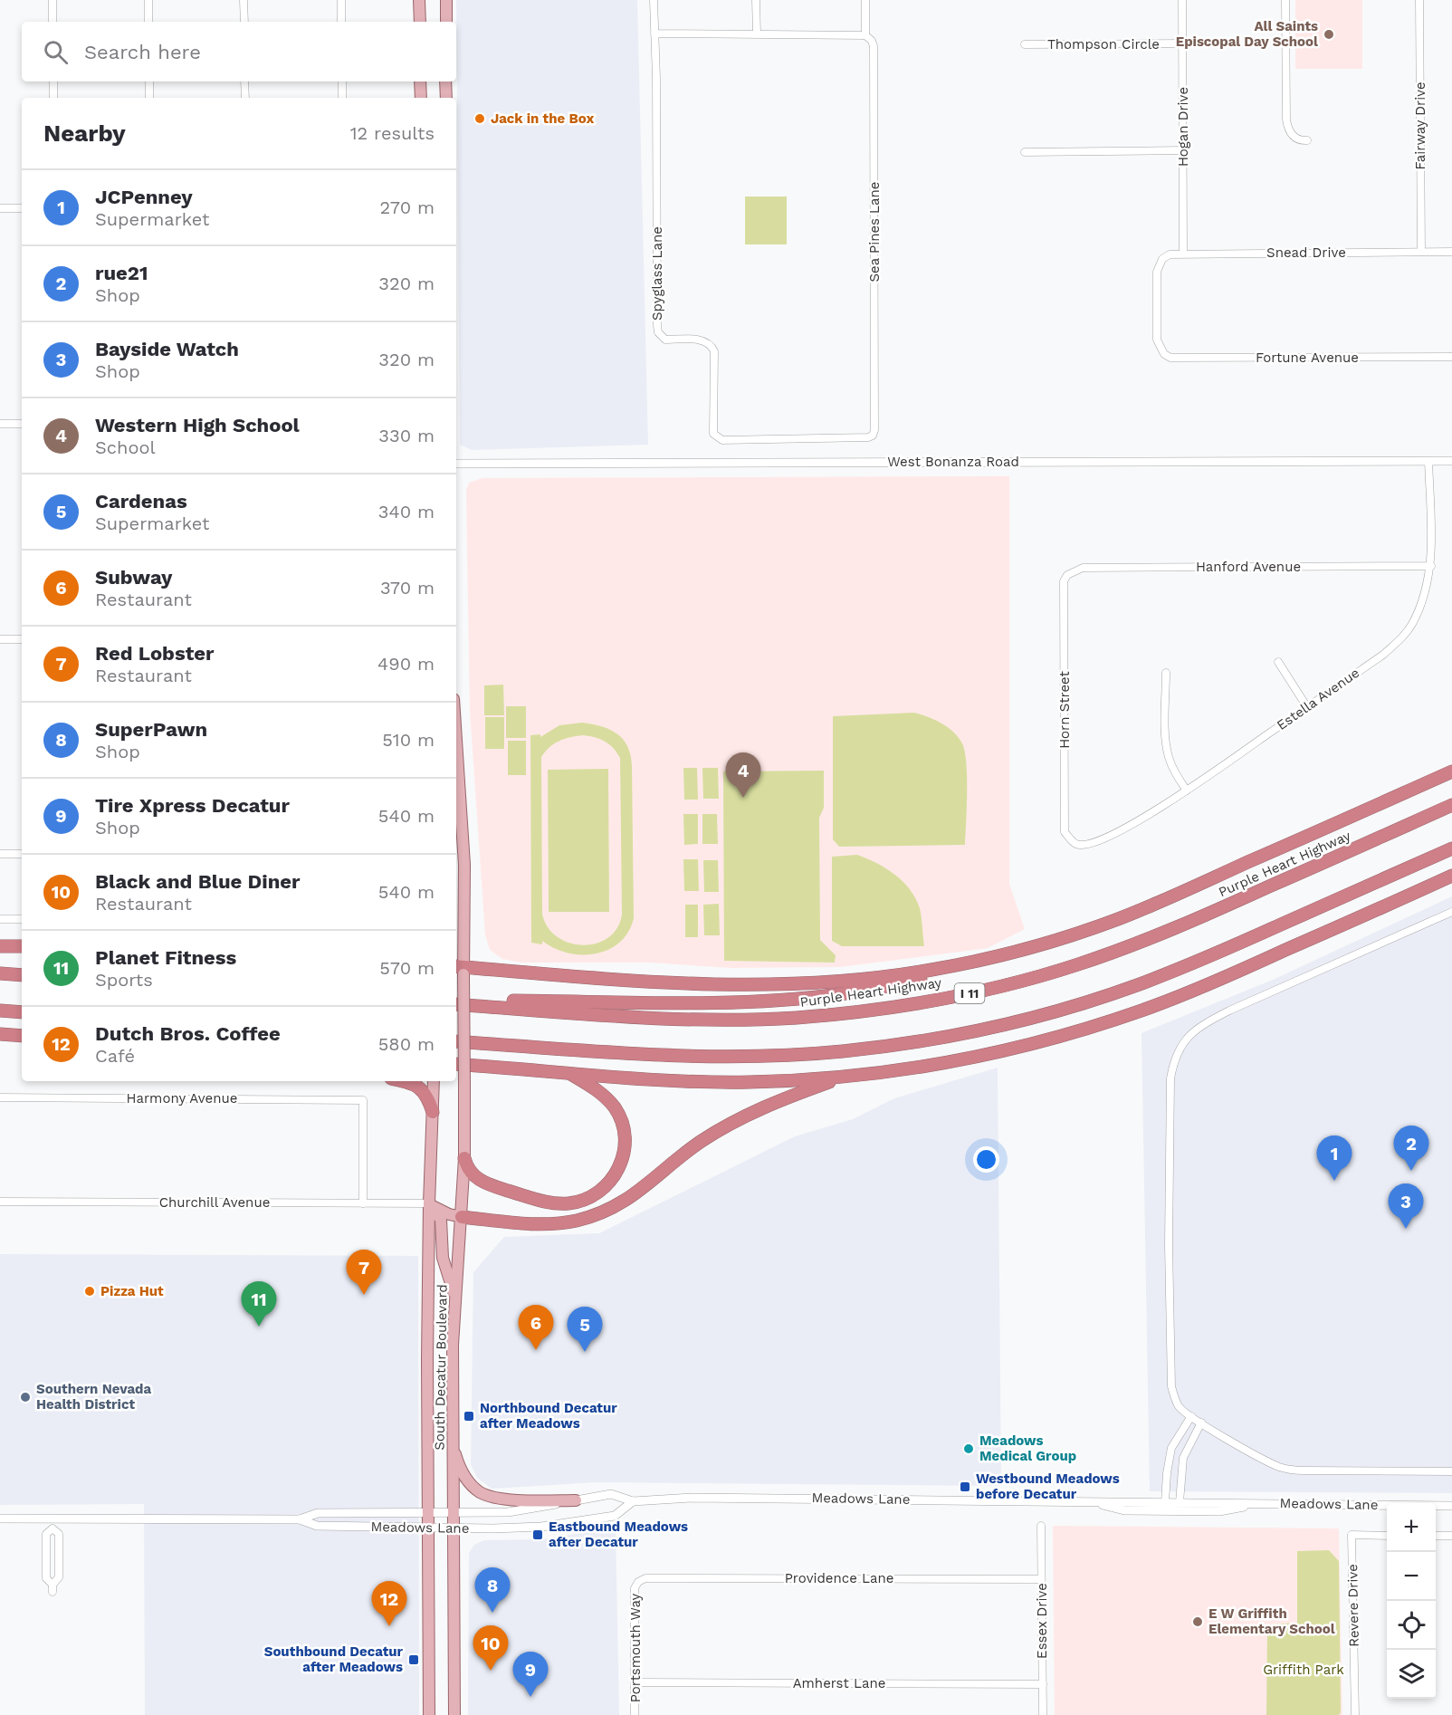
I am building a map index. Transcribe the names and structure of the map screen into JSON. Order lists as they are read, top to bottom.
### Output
{
  "streets": {
    "highway": ["Purple Heart Highway", "I 11"],
    "main road": ["South Decatur Boulevard"],
    "street": [
      "Thompson Circle",
      "Fairway Drive",
      "Hogan Drive",
      "Sea Pines Lane",
      "Snead Drive",
      "Spyglass Lane",
      "Fortune Avenue",
      "West Bonanza Road",
      "Hanford Avenue",
      "Estella Avenue",
      "Horn Street",
      "Harmony Avenue",
      "Churchill Avenue",
      "Meadows Lane",
      "Providence Lane",
      "Revere Drive",
      "Essex Drive",
      "Portsmouth Way",
      "Amherst Lane"
    ]
  },
  "crossings": [
    ["Thompson Circle", "Hogan Drive"],
    ["Fairway Drive", "Snead Drive"],
    ["Hogan Drive", "Snead Drive"],
    ["Sea Pines Lane", "Spyglass Lane"],
    ["Snead Drive", "Fortune Avenue"],
    ["West Bonanza Road", "Estella Avenue"],
    ["Hanford Avenue", "Estella Avenue"],
    ["Hanford Avenue", "Horn Street"],
    ["Estella Avenue", "Horn Street"],
    ["Harmony Avenue", "Churchill Avenue"],
    ["Churchill Avenue", "South Decatur Boulevard"],
    ["South Decatur Boulevard", "Meadows Lane"],
    ["Providence Lane", "Essex Drive"],
    ["Providence Lane", "Portsmouth Way"],
    ["Essex Drive", "Amherst Lane"],
    ["Portsmouth Way", "Amherst Lane"]
  ],
  "parks": ["Griffith Park"],
  "places": {
    "other": [
      "All Saints Episcopal Day School",
      "Jack in the Box",
      "Pizza Hut",
      "Southern Nevada Health District",
      "Meadows Medical Group",
      "E W Griffith Elementary School"
    ],
    "transit": [
      "Northbound Decatur after Meadows",
      "Westbound Meadows before Decatur",
      "Eastbound Meadows after Decatur",
      "Southbound Decatur after Meadows"
    ]
  },
  "page": {
    "search": "Search here",
    "heading": ["Nearby", "12 results"],
    "list": [
      {
        "mark": "1",
        "name": "JCPenney",
        "note": "Supermarket",
        "value": "270 m"
      },
      {
        "mark": "2",
        "name": "rue21",
        "note": "Shop",
        "value": "320 m"
      },
      {
        "mark": "3",
        "name": "Bayside Watch",
        "note": "Shop",
        "value": "320 m"
      },
      {
        "mark": "4",
        "name": "Western High School",
        "note": "School",
        "value": "330 m"
      },
      {
        "mark": "5",
        "name": "Cardenas",
        "note": "Supermarket",
        "value": "340 m"
      },
      {
        "mark": "6",
        "name": "Subway",
        "note": "Restaurant",
        "value": "370 m"
      },
      {
        "mark": "7",
        "name": "Red Lobster",
        "note": "Restaurant",
        "value": "490 m"
      },
      {
        "mark": "8",
        "name": "SuperPawn",
        "note": "Shop",
        "value": "510 m"
      },
      {
        "mark": "9",
        "name": "Tire Xpress Decatur",
        "note": "Shop",
        "value": "540 m"
      },
      {
        "mark": "10",
        "name": "Black and Blue Diner",
        "note": "Restaurant",
        "value": "540 m"
      },
      {
        "mark": "11",
        "name": "Planet Fitness",
        "note": "Sports",
        "value": "570 m"
      },
      {
        "mark": "12",
        "name": "Dutch Bros. Coffee",
        "note": "Café",
        "value": "580 m"
      }
    ],
    "pins": [
      "4",
      "2",
      "1",
      "3",
      "7",
      "11",
      "6",
      "5",
      "8",
      "12",
      "10",
      "9"
    ],
    "map_buttons": ["+", "−"]
  }
}
